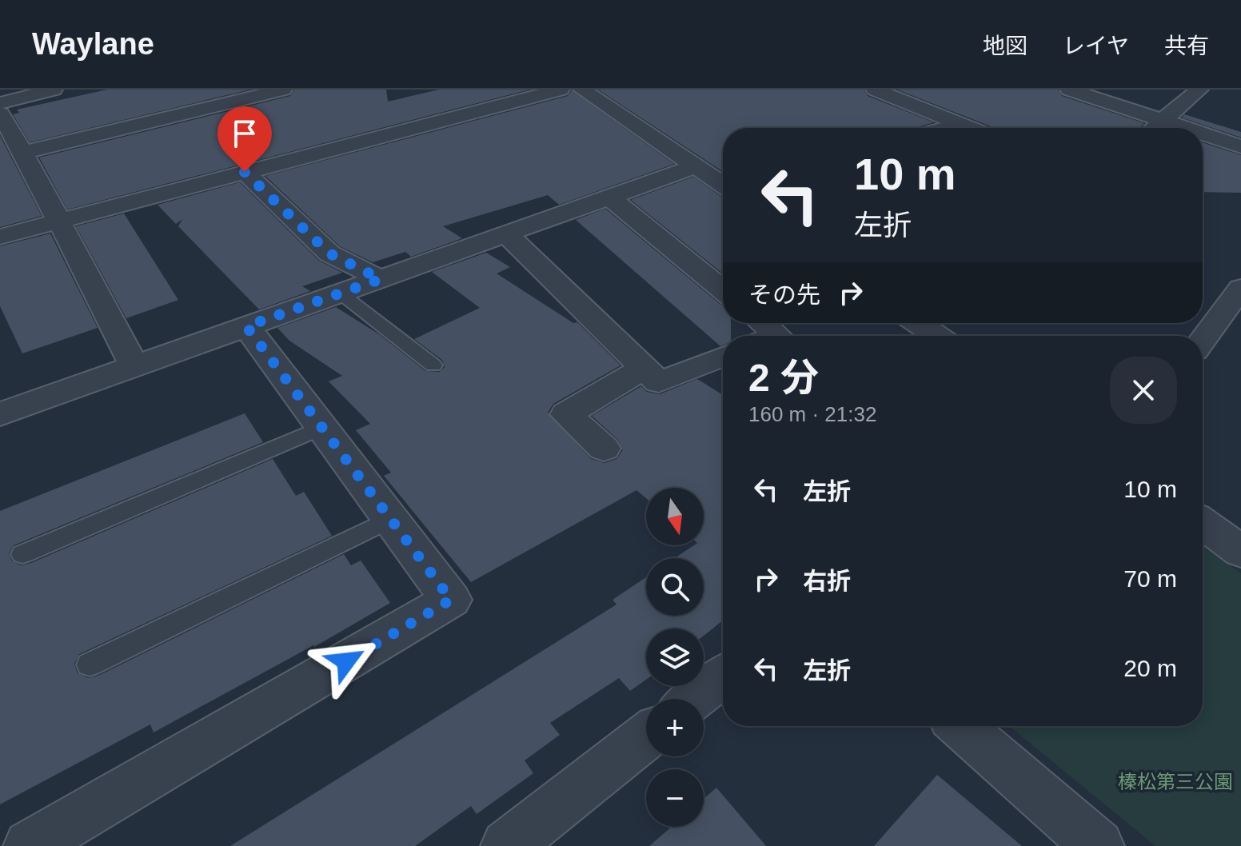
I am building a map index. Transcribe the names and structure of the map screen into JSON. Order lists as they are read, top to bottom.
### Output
{
  "parks": ["榛松第三公園"],
  "north": "bottom",
  "page": {
    "header": "Waylane",
    "nav": ["地図", "レイヤ", "共有"],
    "turn": ["10 m", "左折"],
    "then": "その先",
    "heading": ["2 分", "160 m · 21:32"],
    "list": [
      {
        "name": "左折",
        "value": "10 m"
      },
      {
        "name": "右折",
        "value": "70 m"
      },
      {
        "name": "左折",
        "value": "20 m"
      }
    ],
    "map_buttons": ["+", "−"]
  }
}
